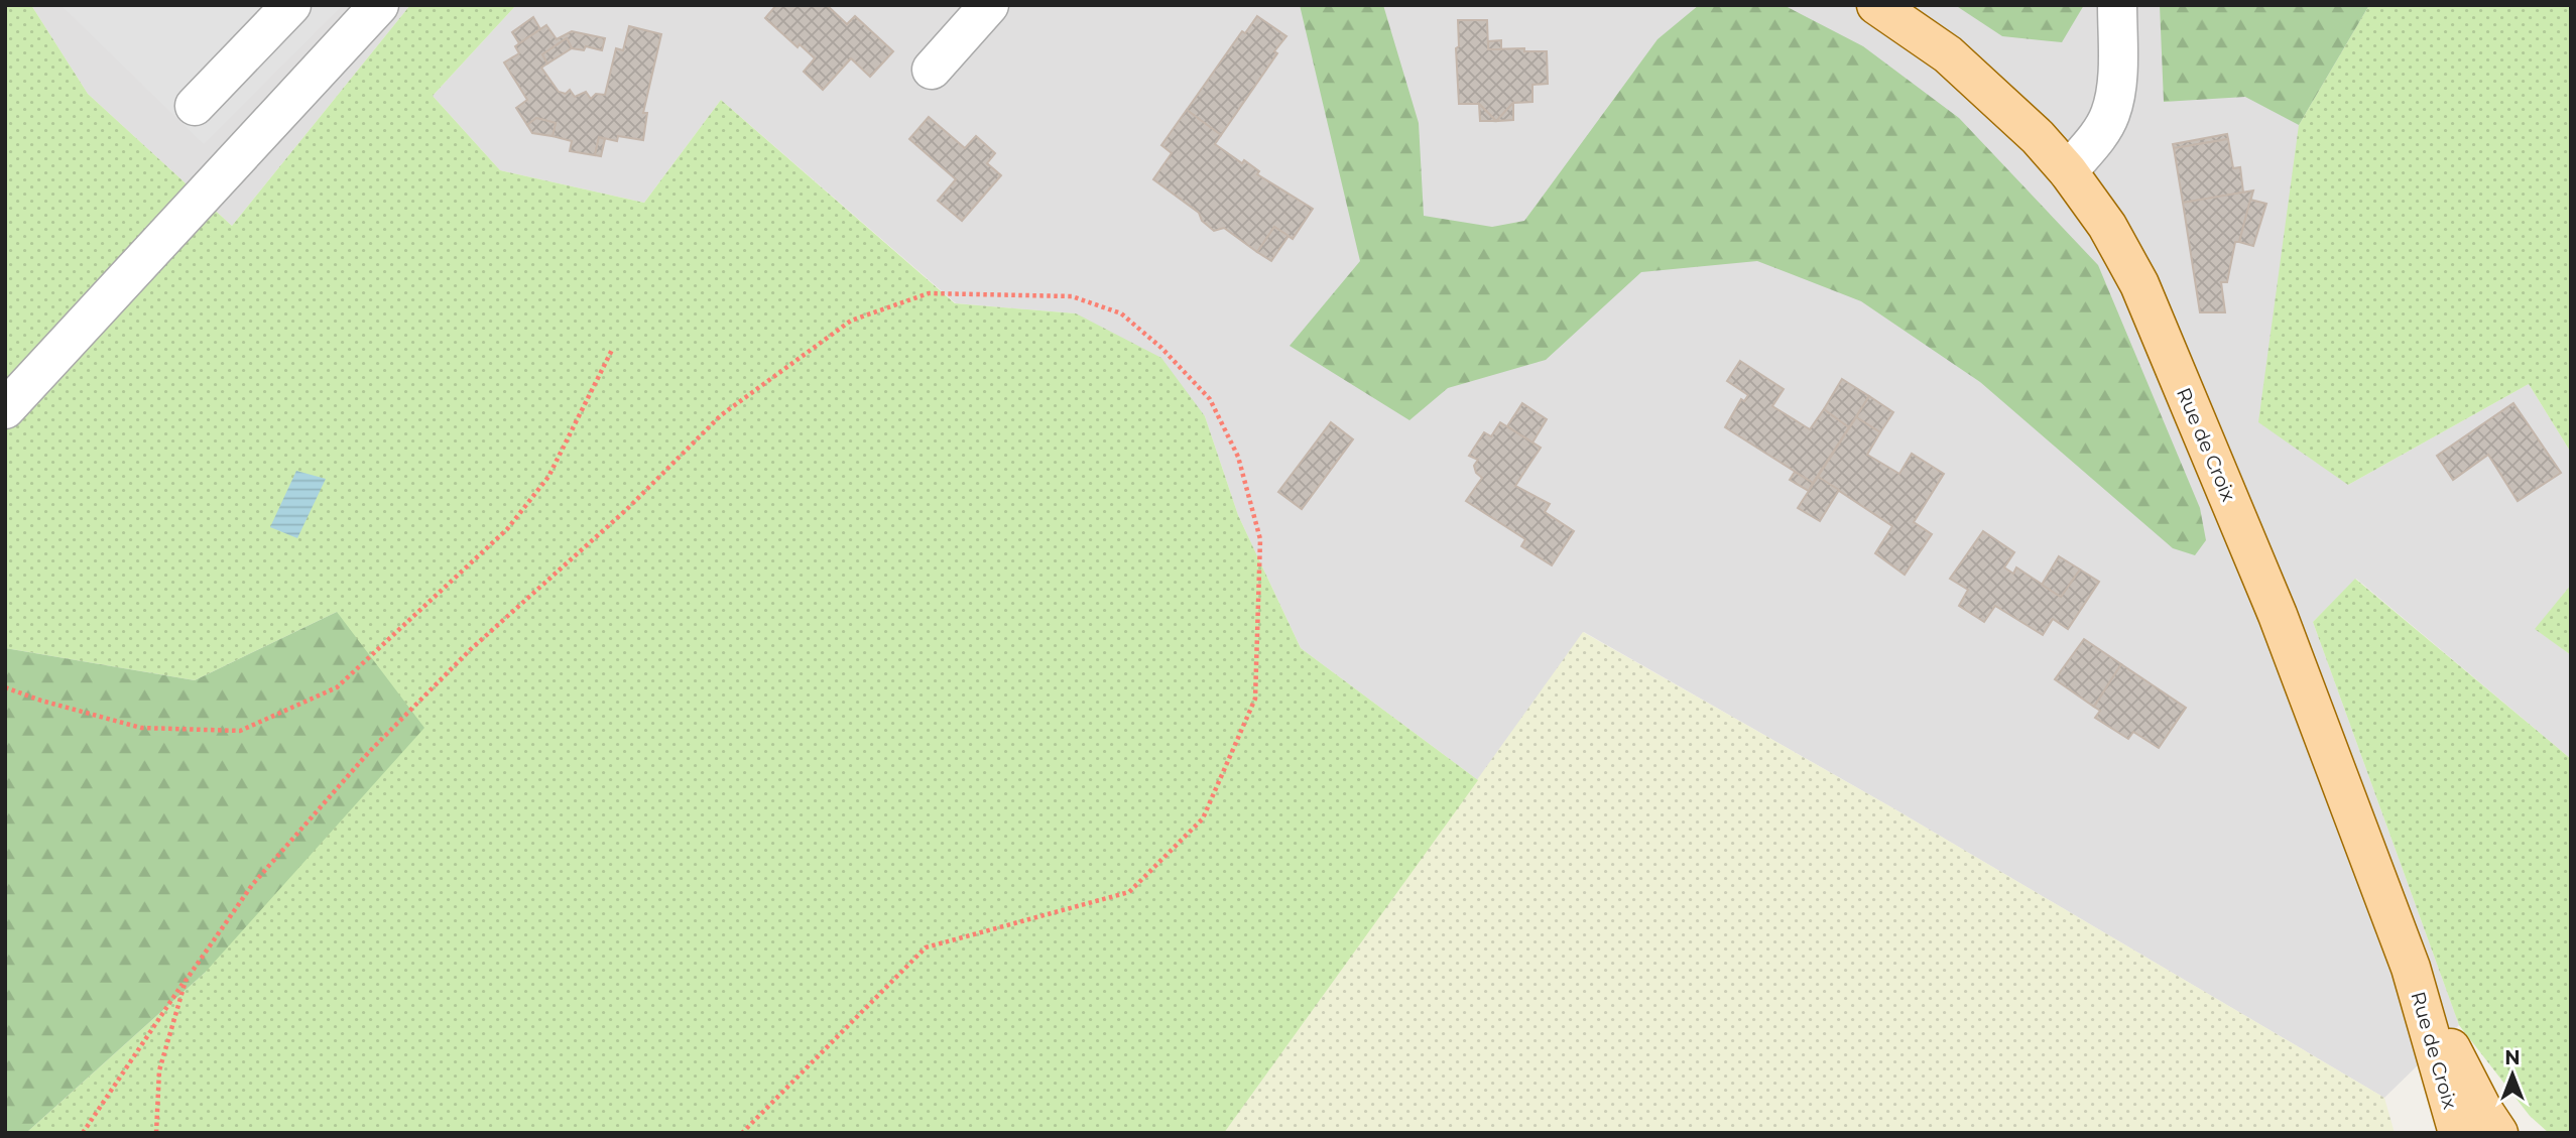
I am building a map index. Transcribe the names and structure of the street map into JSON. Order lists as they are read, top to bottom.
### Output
{
  "streets": {
    "main road": ["Rue de Croix"]
  },
  "north": "top"
}
